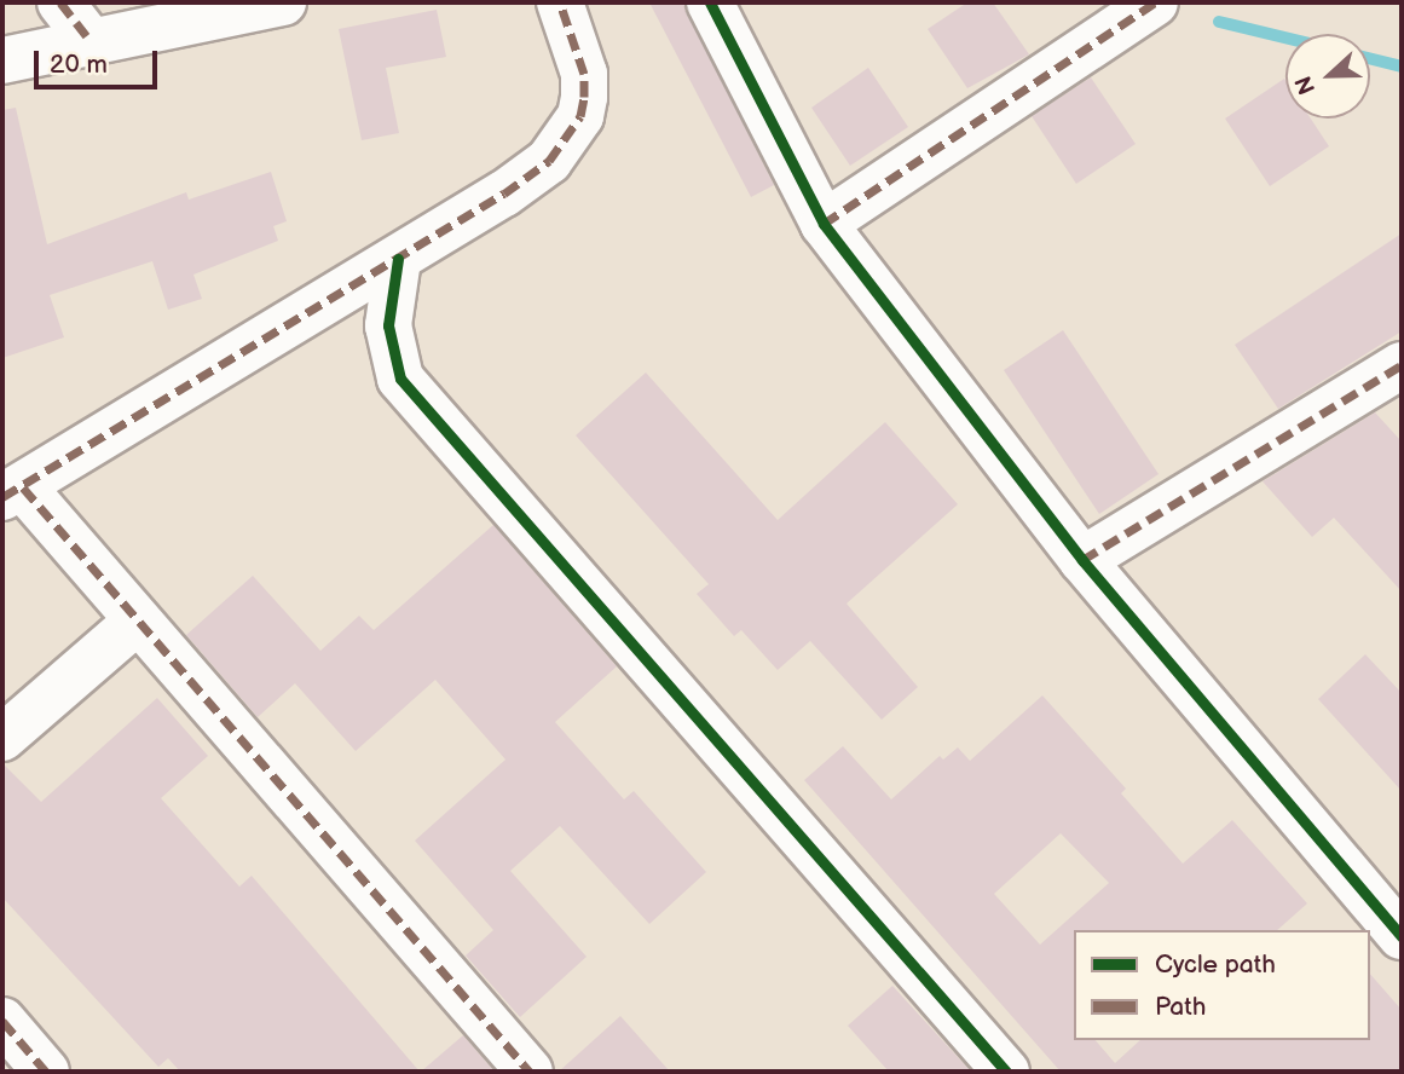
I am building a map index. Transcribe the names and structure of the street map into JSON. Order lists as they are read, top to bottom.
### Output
{
  "legend": ["Cycle path", "Path"],
  "scale_bar": "20 m",
  "north": "left"
}
